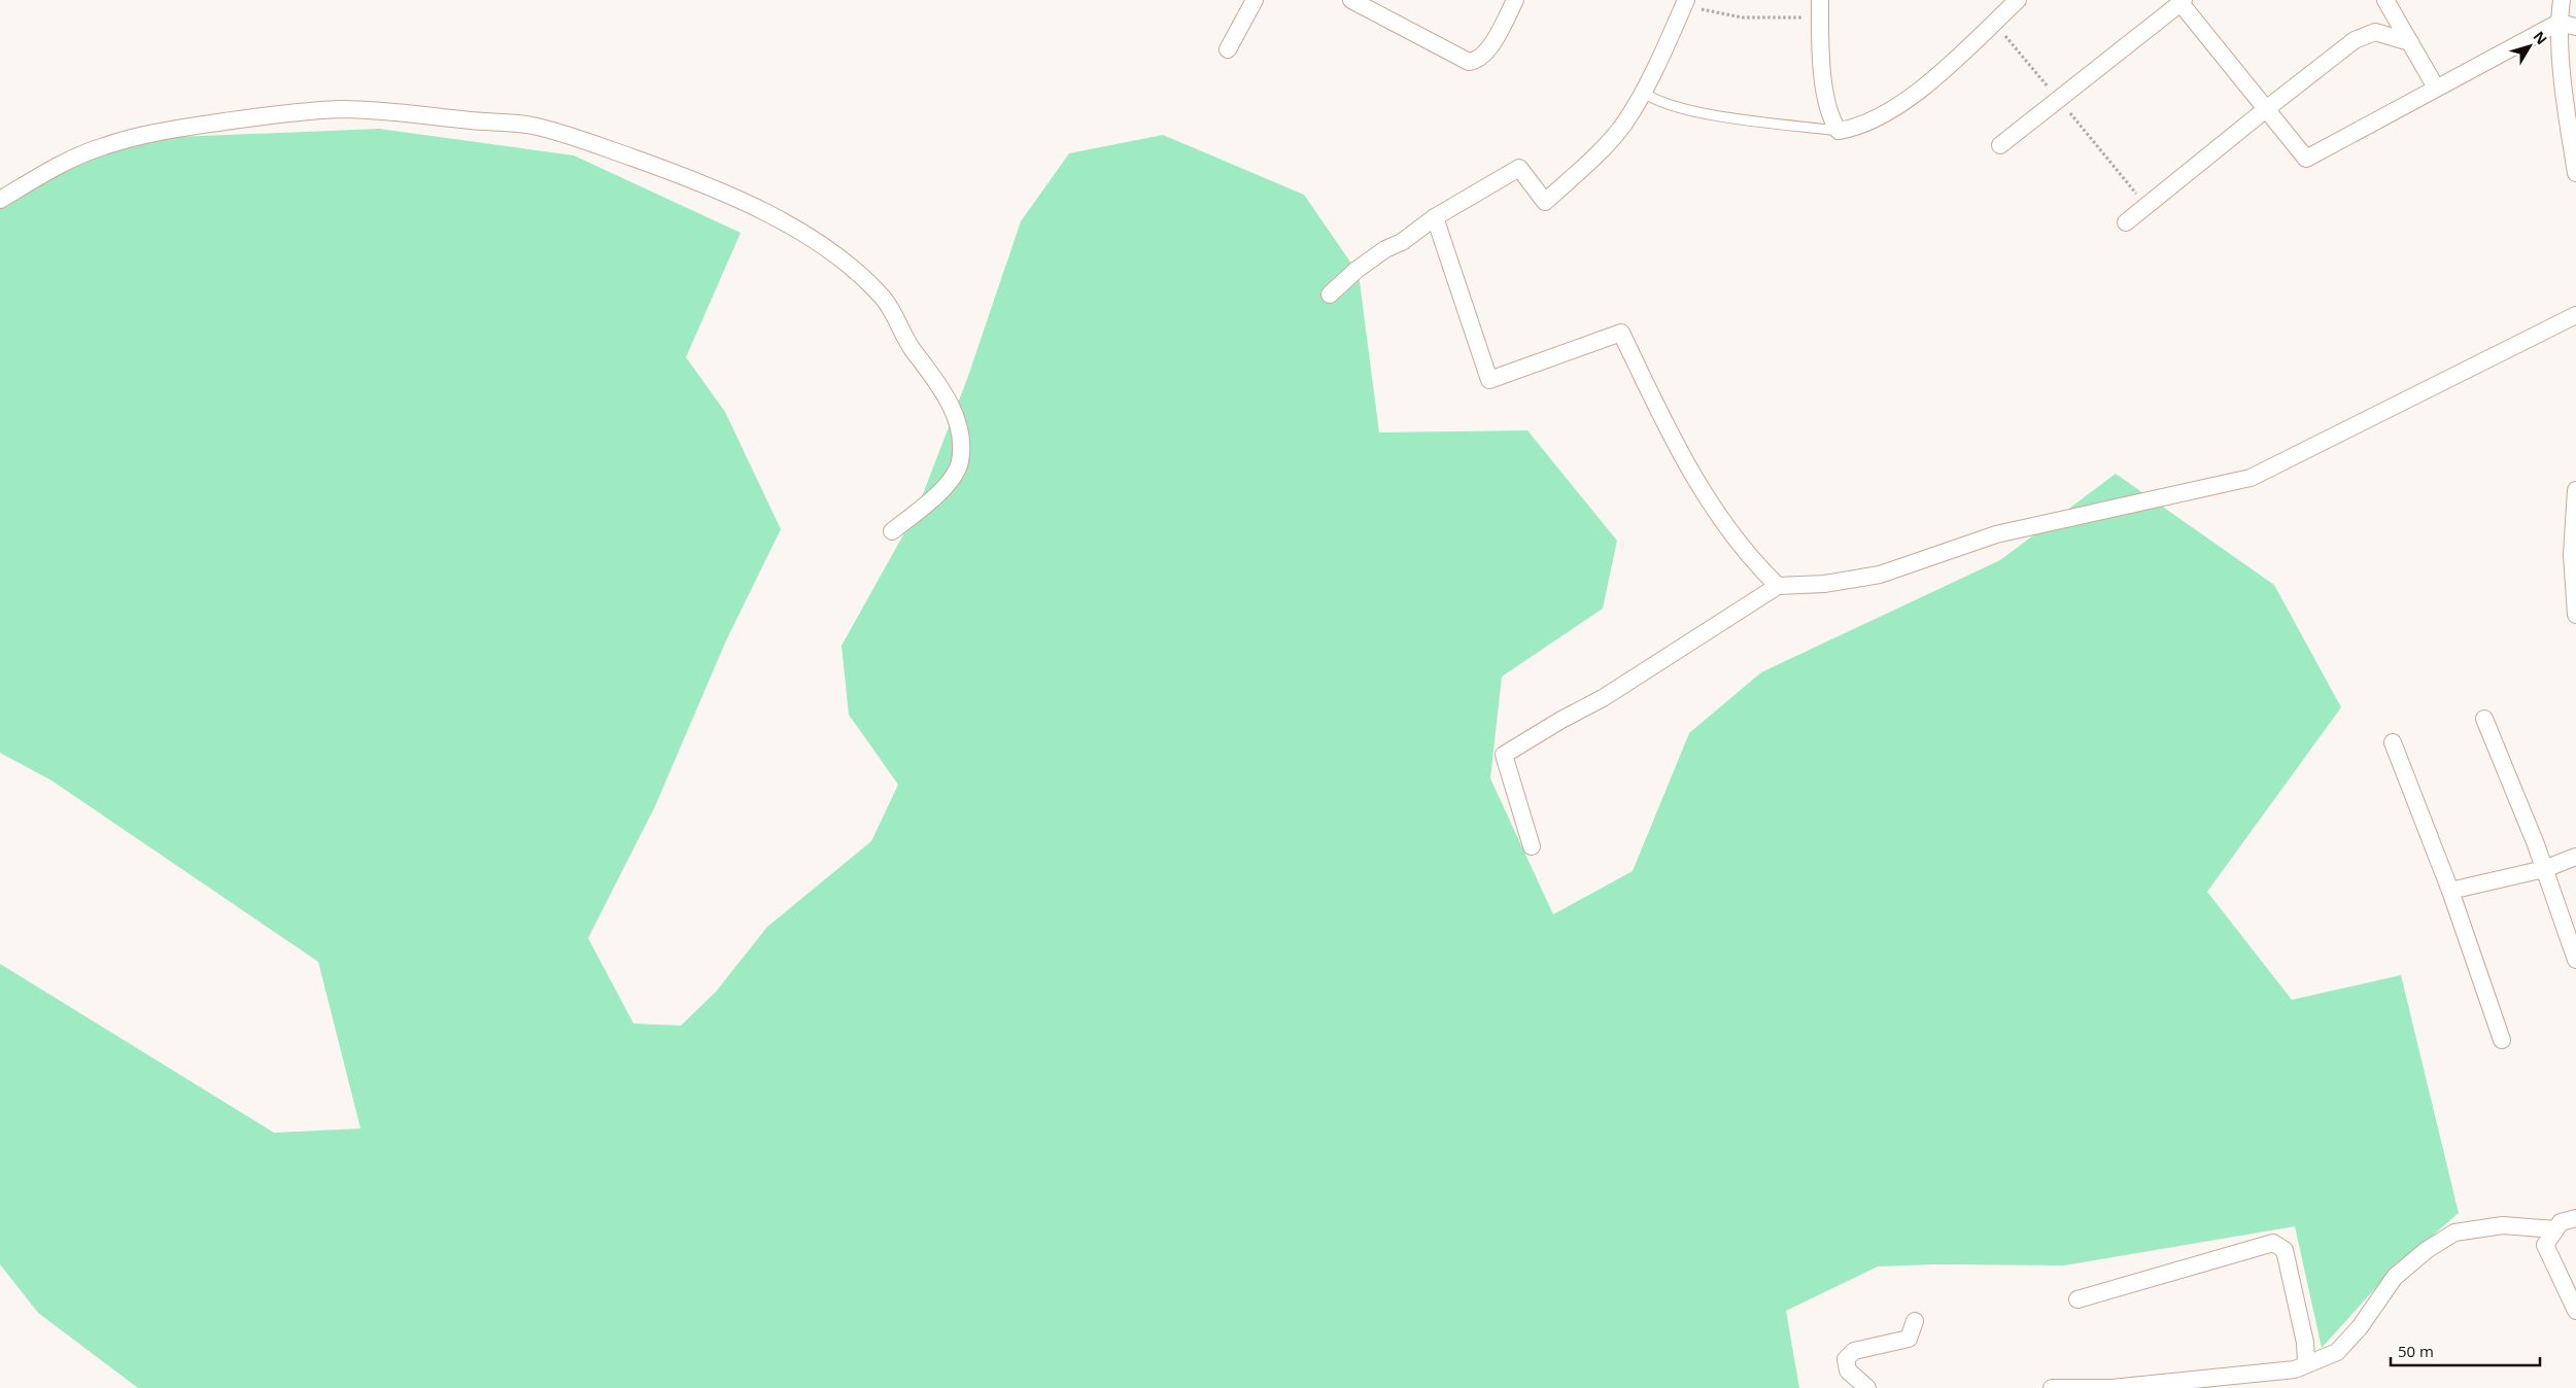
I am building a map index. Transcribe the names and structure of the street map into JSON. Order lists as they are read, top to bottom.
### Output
{
  "scale_bar": "50 m",
  "north": "top right"
}
